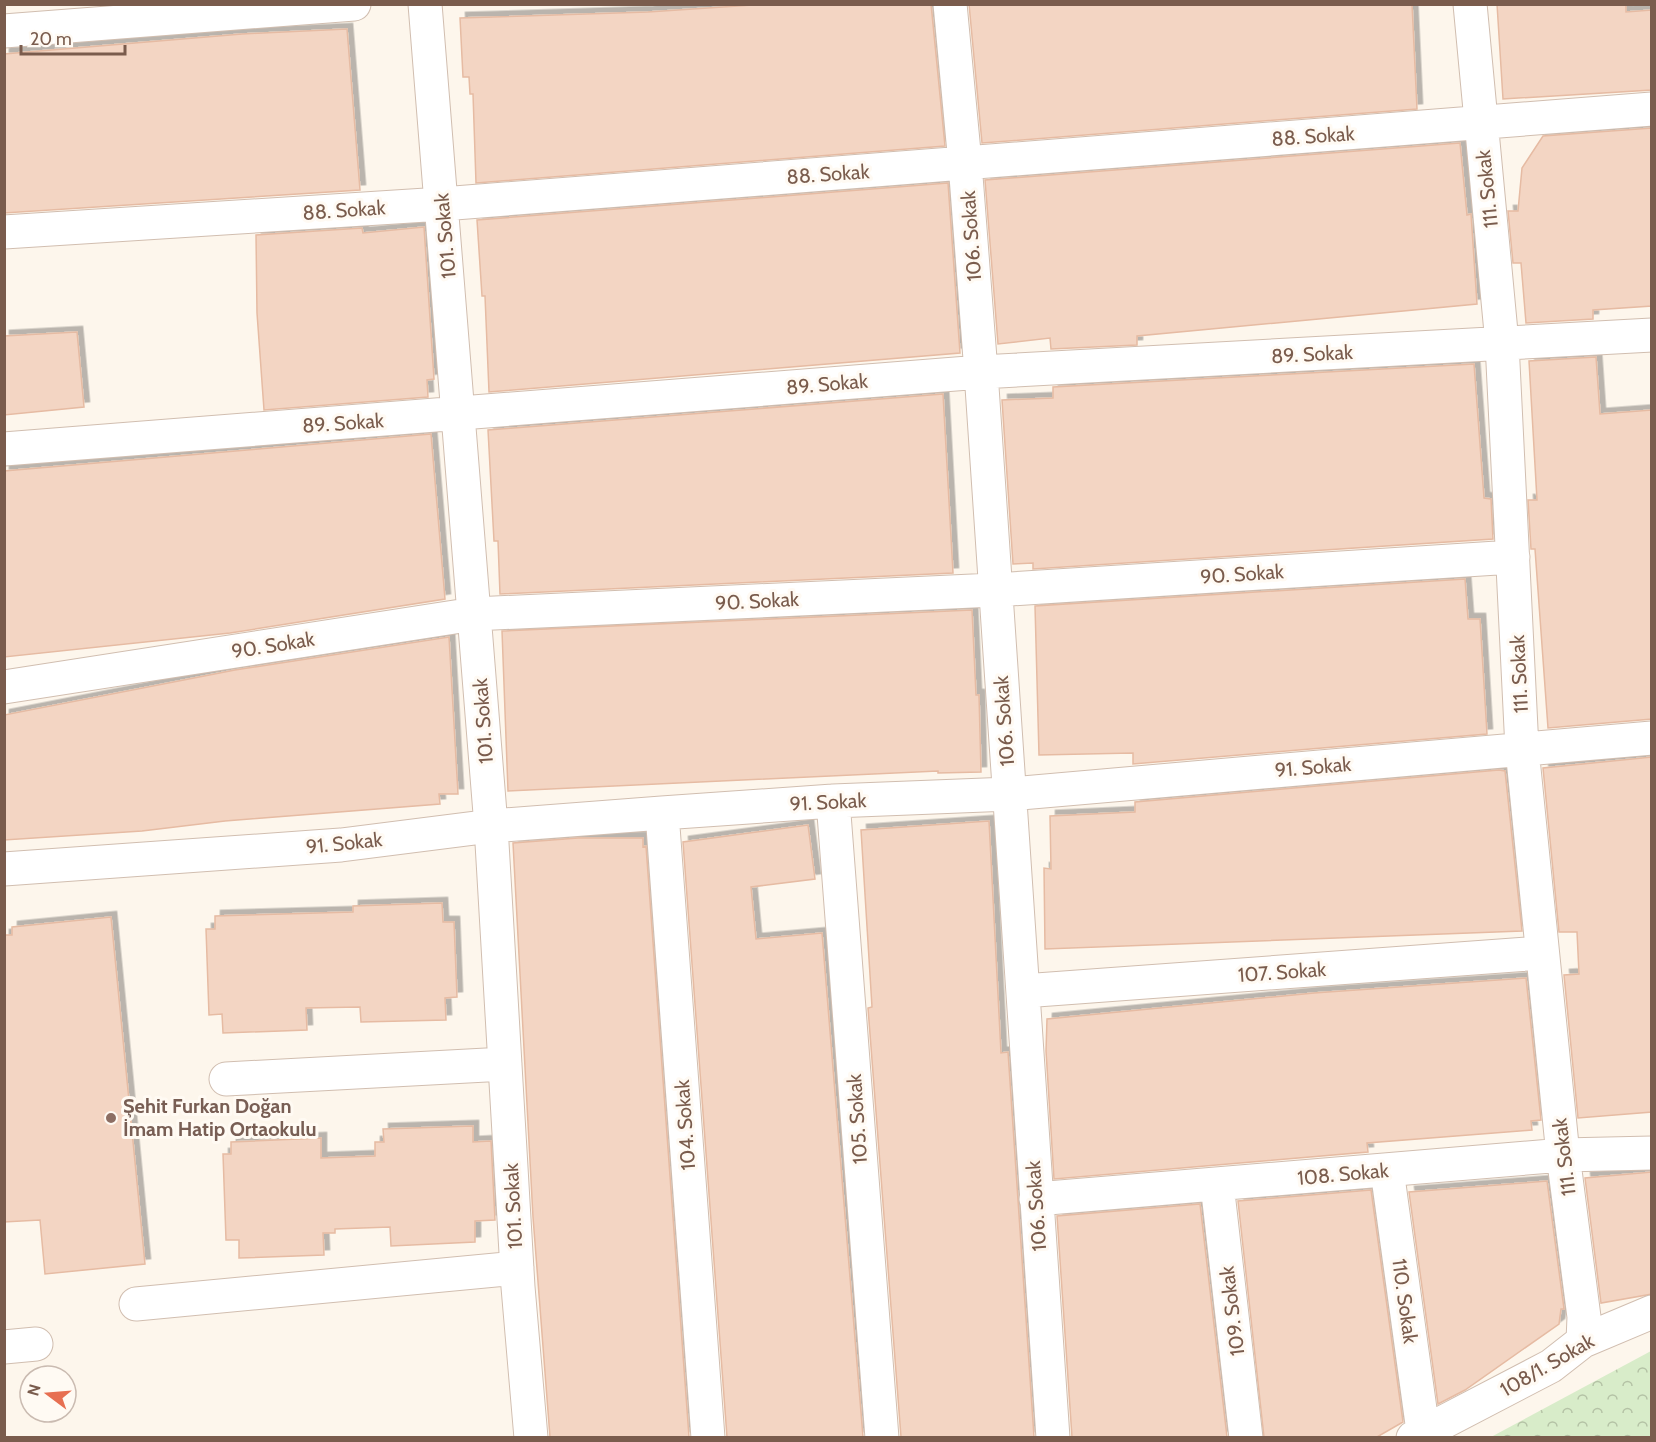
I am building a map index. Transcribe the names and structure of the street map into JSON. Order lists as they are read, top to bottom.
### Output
{
  "streets": {
    "street": [
      "88. Sokak",
      "111. Sokak",
      "101. Sokak",
      "106. Sokak",
      "89. Sokak",
      "90. Sokak",
      "91. Sokak",
      "107. Sokak",
      "105. Sokak",
      "104. Sokak",
      "108. Sokak",
      "110. Sokak",
      "109. Sokak",
      "108/1. Sokak"
    ]
  },
  "crossings": [
    ["88. Sokak", "111. Sokak"],
    ["88. Sokak", "101. Sokak"],
    ["88. Sokak", "106. Sokak"],
    ["111. Sokak", "89. Sokak"],
    ["111. Sokak", "90. Sokak"],
    ["111. Sokak", "91. Sokak"],
    ["111. Sokak", "107. Sokak"],
    ["111. Sokak", "108. Sokak"],
    ["111. Sokak", "108/1. Sokak"],
    ["101. Sokak", "89. Sokak"],
    ["101. Sokak", "90. Sokak"],
    ["101. Sokak", "91. Sokak"],
    ["106. Sokak", "89. Sokak"],
    ["106. Sokak", "90. Sokak"],
    ["106. Sokak", "91. Sokak"],
    ["106. Sokak", "107. Sokak"],
    ["106. Sokak", "108. Sokak"],
    ["91. Sokak", "105. Sokak"],
    ["91. Sokak", "104. Sokak"],
    ["108. Sokak", "110. Sokak"],
    ["108. Sokak", "109. Sokak"],
    ["110. Sokak", "108/1. Sokak"]
  ],
  "places": ["Şehit Furkan Doğan İmam Hatip Ortaokulu"],
  "scale_bar": "20 m",
  "north": "left"
}
